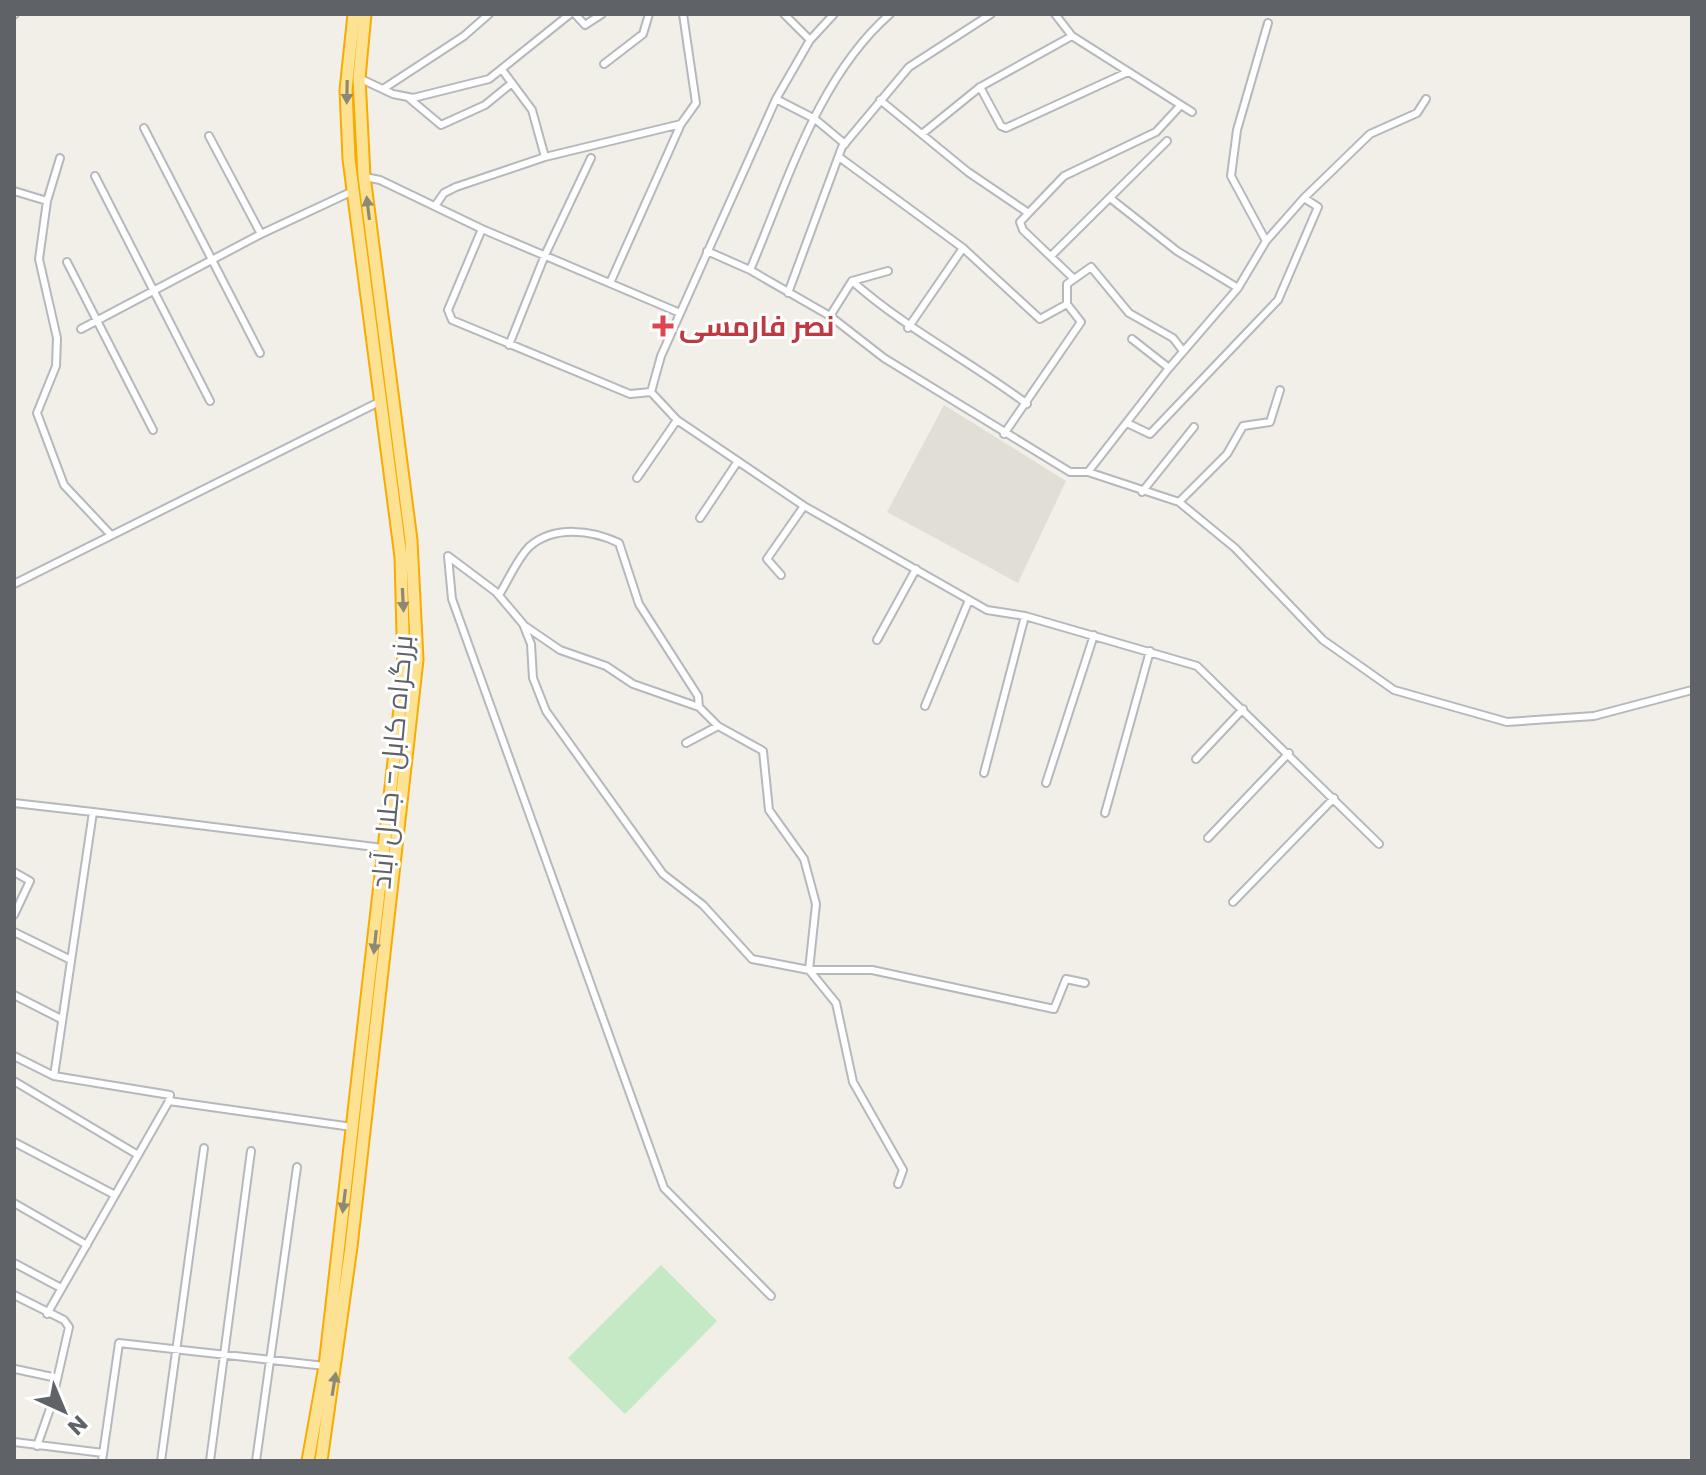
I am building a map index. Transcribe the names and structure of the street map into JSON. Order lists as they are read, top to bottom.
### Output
{
  "streets": {
    "highway": ["بزرگراه کابل- جلال آباد"]
  },
  "places": {
    "health": ["نصر فارمسی"]
  },
  "north": "bottom right"
}
